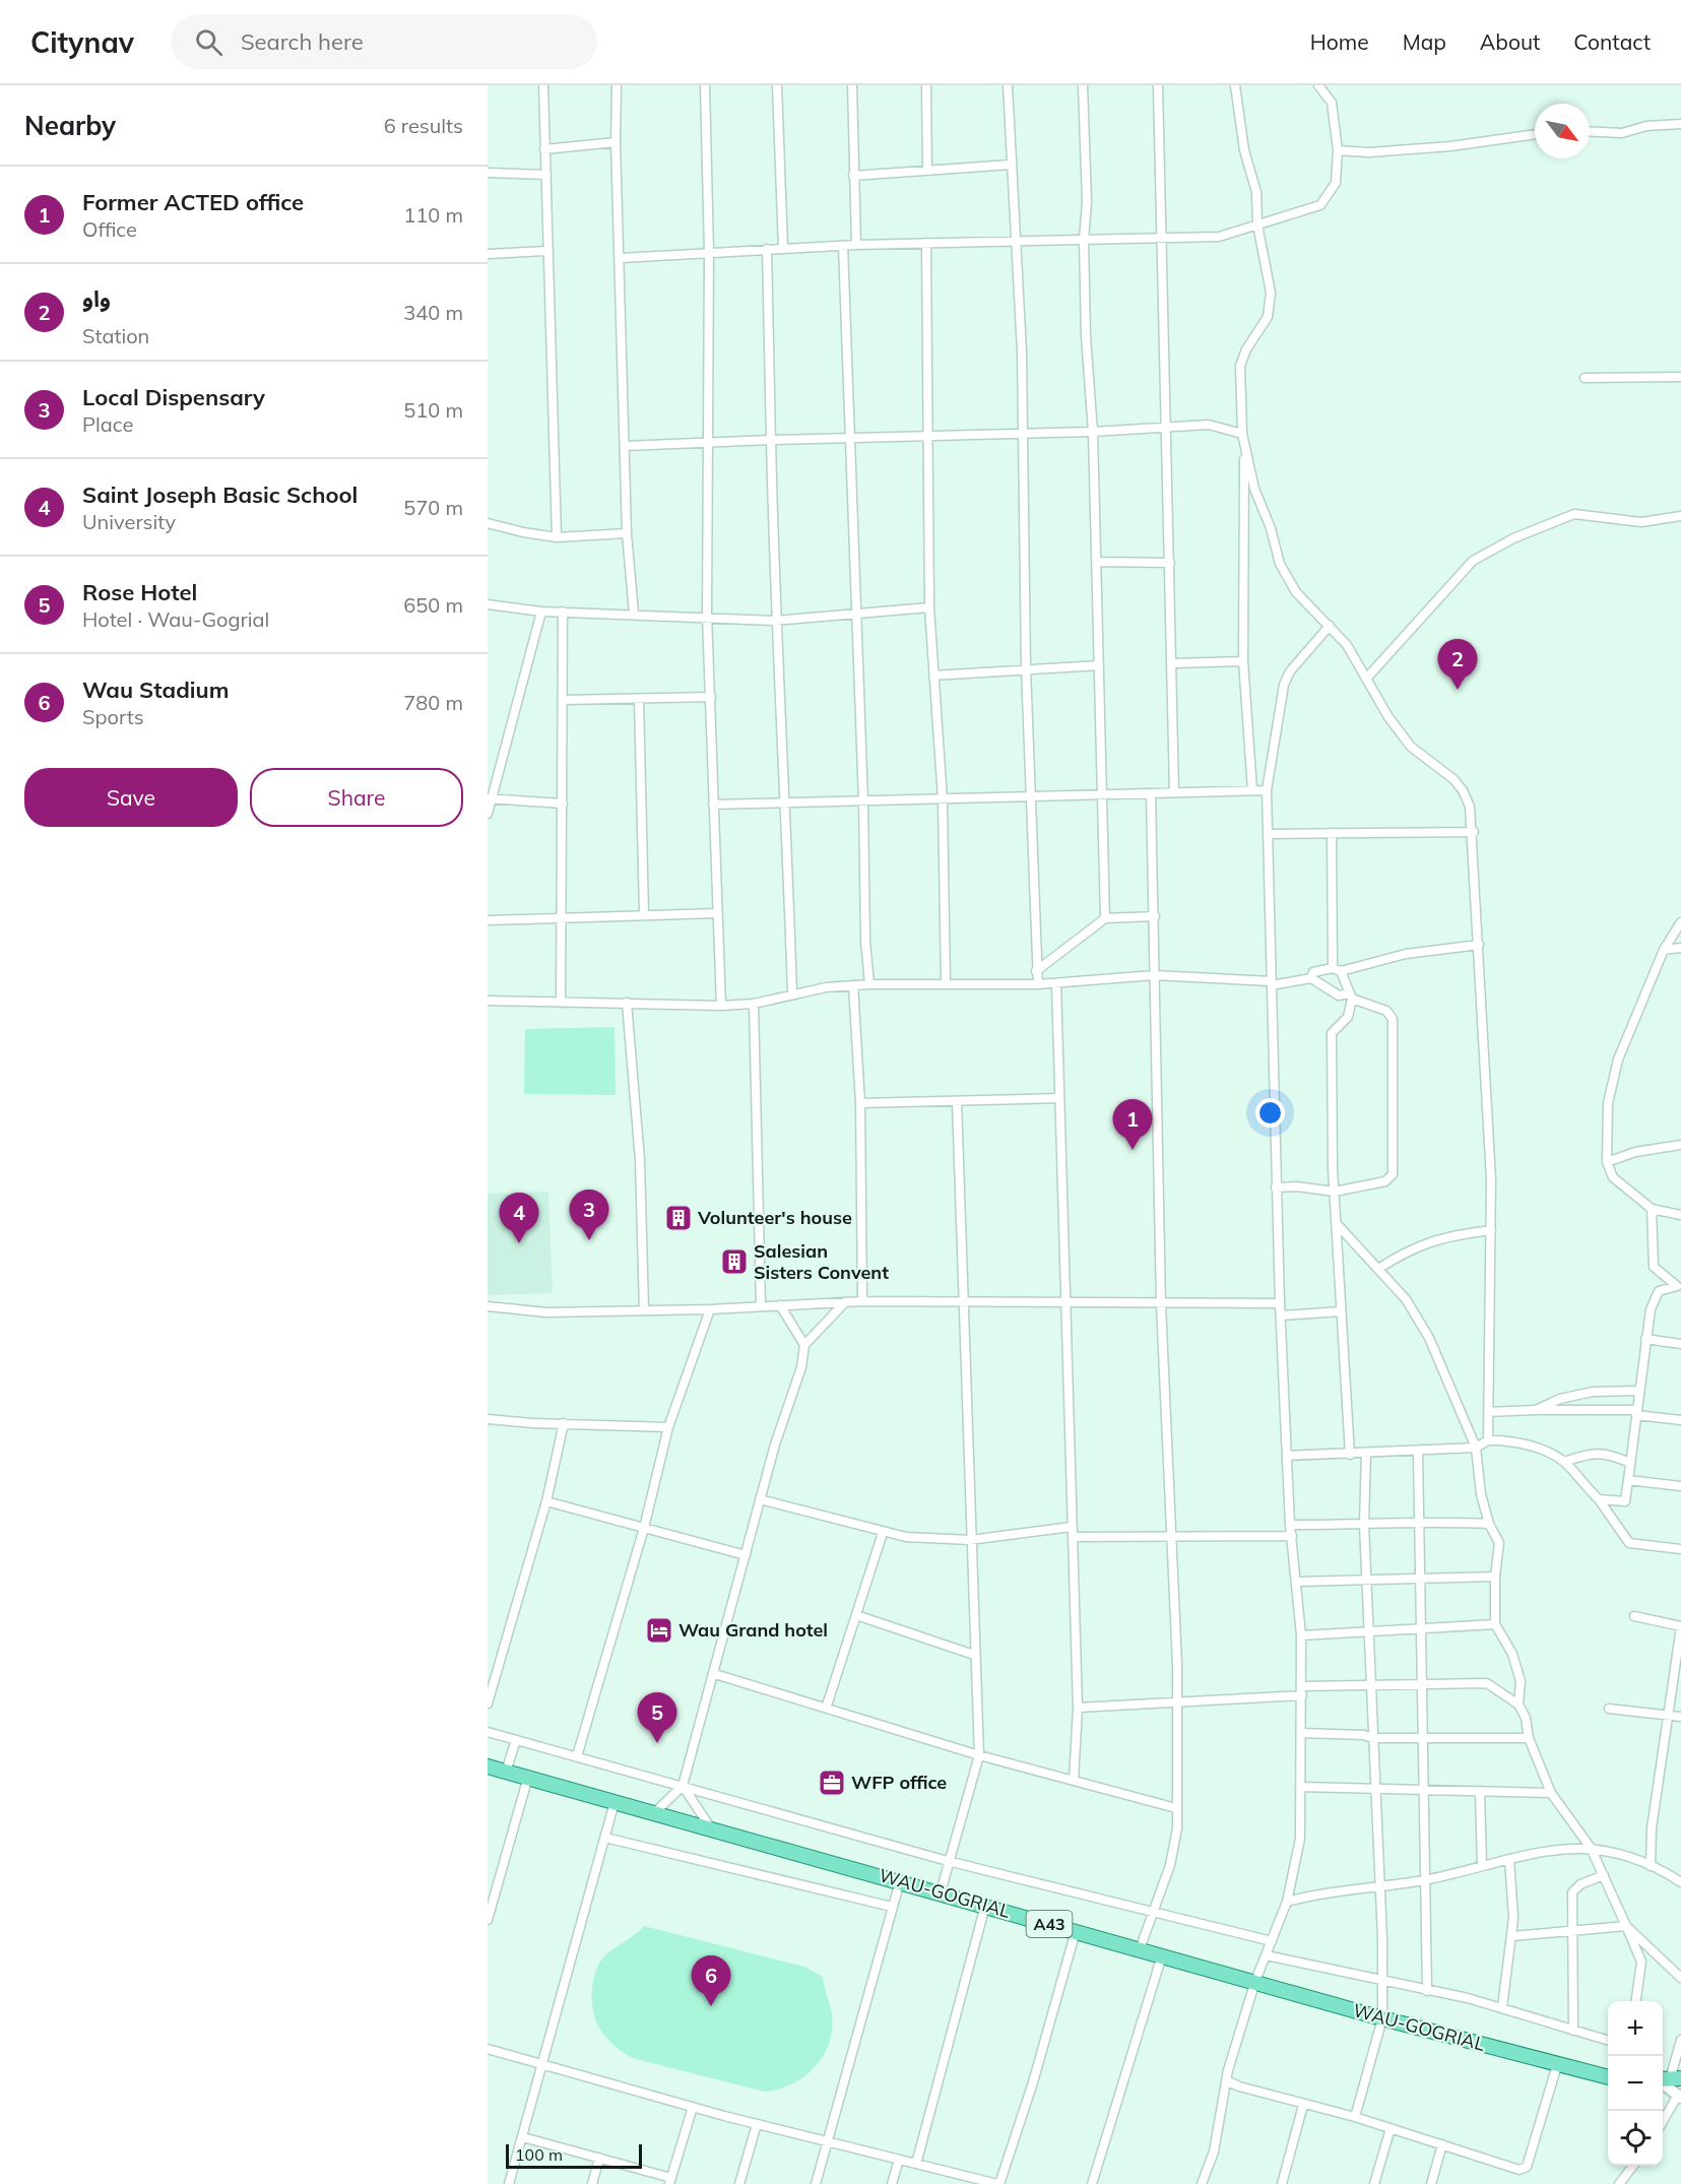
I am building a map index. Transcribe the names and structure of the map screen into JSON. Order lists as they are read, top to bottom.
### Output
{
  "streets": {
    "main road": ["WAU-GOGRIAL", "A43"]
  },
  "places": {
    "building": ["Volunteer's house", "Salesian Sisters Convent"],
    "hotel": ["Wau Grand hotel"],
    "office": ["WFP office"]
  },
  "scale_bar": "100 m",
  "north": "bottom right",
  "page": {
    "header": "Citynav",
    "search": "Search here",
    "nav": [
      "Home",
      "Map",
      "About",
      "Contact"
    ],
    "heading": ["Nearby", "6 results"],
    "list": [
      {
        "mark": "1",
        "name": "Former ACTED office",
        "note": "Office",
        "value": "110 m"
      },
      {
        "mark": "2",
        "name": "واو",
        "note": "Station",
        "value": "340 m"
      },
      {
        "mark": "3",
        "name": "Local Dispensary",
        "note": "Place",
        "value": "510 m"
      },
      {
        "mark": "4",
        "name": "Saint Joseph Basic School",
        "note": "University",
        "value": "570 m"
      },
      {
        "mark": "5",
        "name": "Rose Hotel",
        "note": "Hotel · Wau-Gogrial",
        "value": "650 m"
      },
      {
        "mark": "6",
        "name": "Wau Stadium",
        "note": "Sports",
        "value": "780 m"
      }
    ],
    "pins": [
      "2",
      "1",
      "3",
      "4",
      "5",
      "6"
    ],
    "buttons": ["Save", "Share"],
    "map_buttons": ["+", "−"],
    "scale": "100 m"
  }
}
